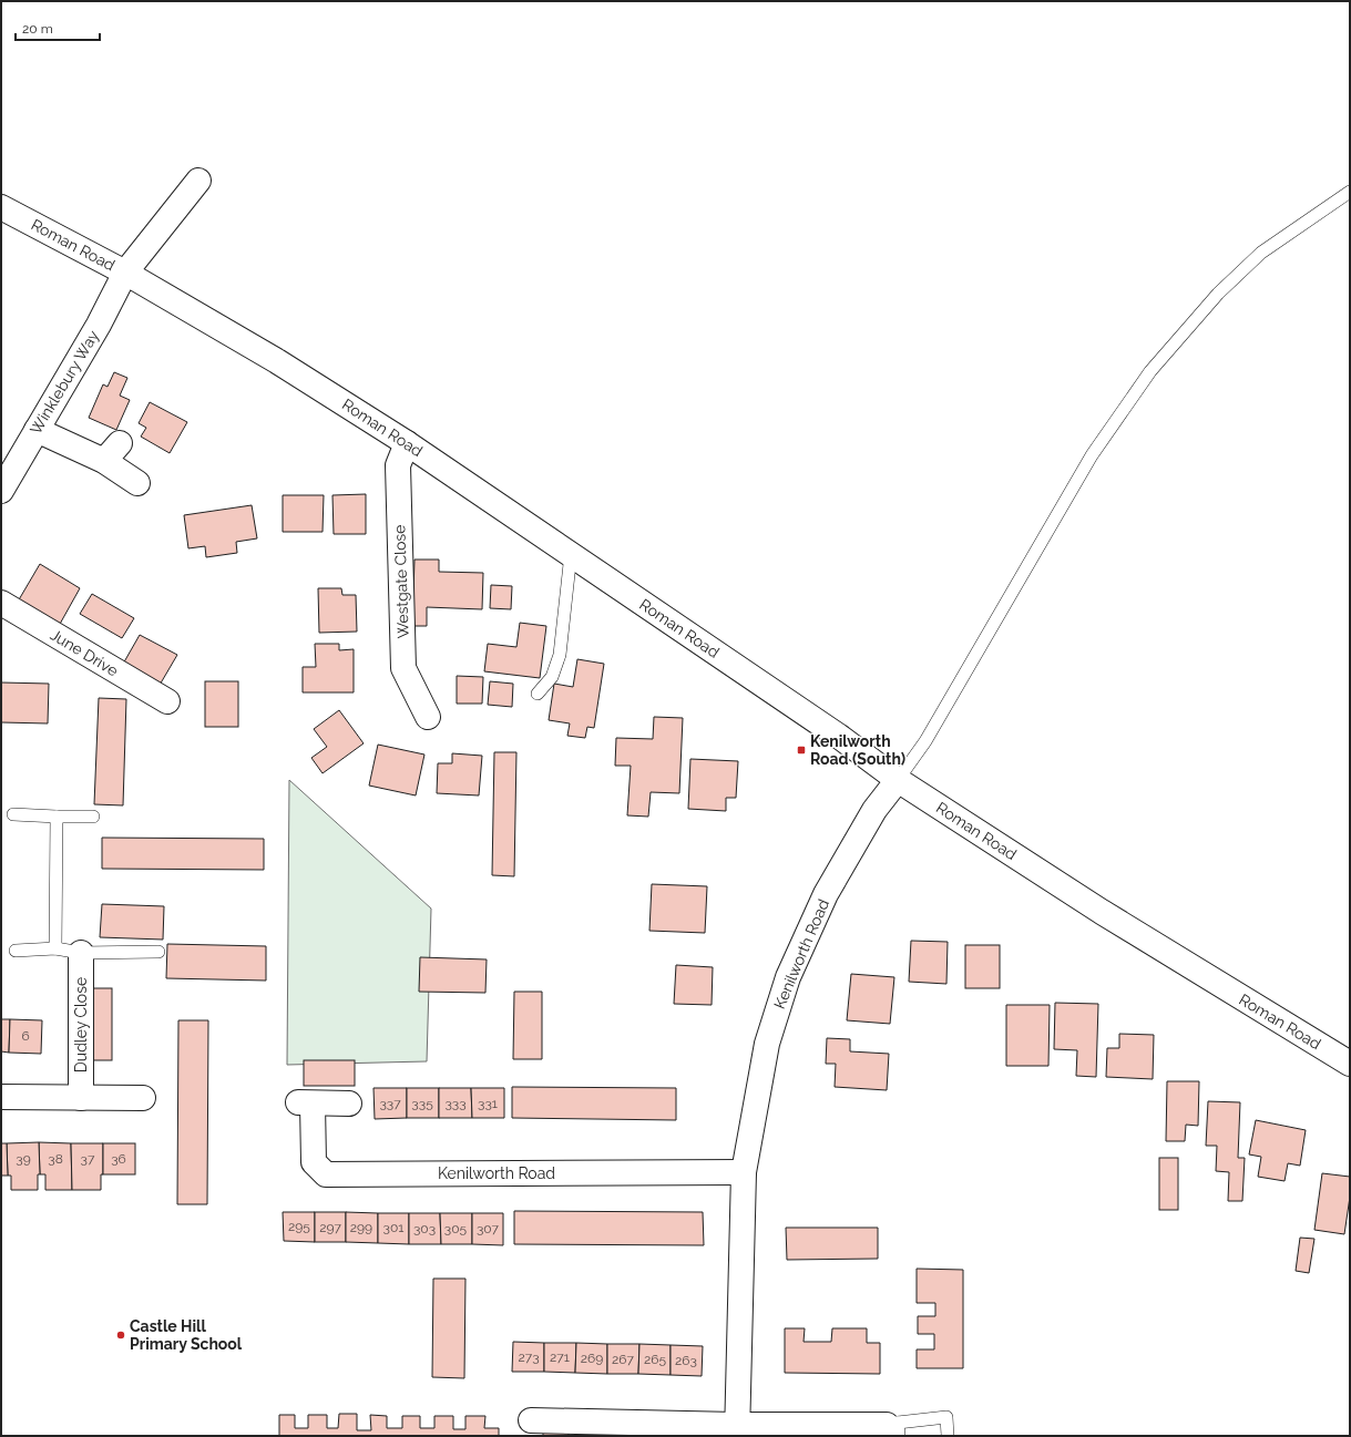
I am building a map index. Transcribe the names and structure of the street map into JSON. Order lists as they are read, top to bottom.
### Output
{
  "streets": {
    "street": [
      "Roman Road",
      "Winklebury Way",
      "Westgate Close",
      "June Drive",
      "Kenilworth Road",
      "Dudley Close"
    ]
  },
  "crossings": [
    ["Roman Road", "Winklebury Way"],
    ["Roman Road", "Westgate Close"],
    ["Roman Road", "Kenilworth Road"]
  ],
  "places": {
    "transit": ["Kenilworth Road (South)"],
    "other": ["Castle Hill Primary School"]
  },
  "house_numbers": [
    "6",
    "337",
    "335",
    "333",
    "331",
    "39",
    "38",
    "37",
    "36",
    "295",
    "297",
    "299",
    "301",
    "303",
    "305",
    "307",
    "273",
    "271",
    "269",
    "267",
    "265",
    "263"
  ],
  "scale_bar": "20 m"
}
